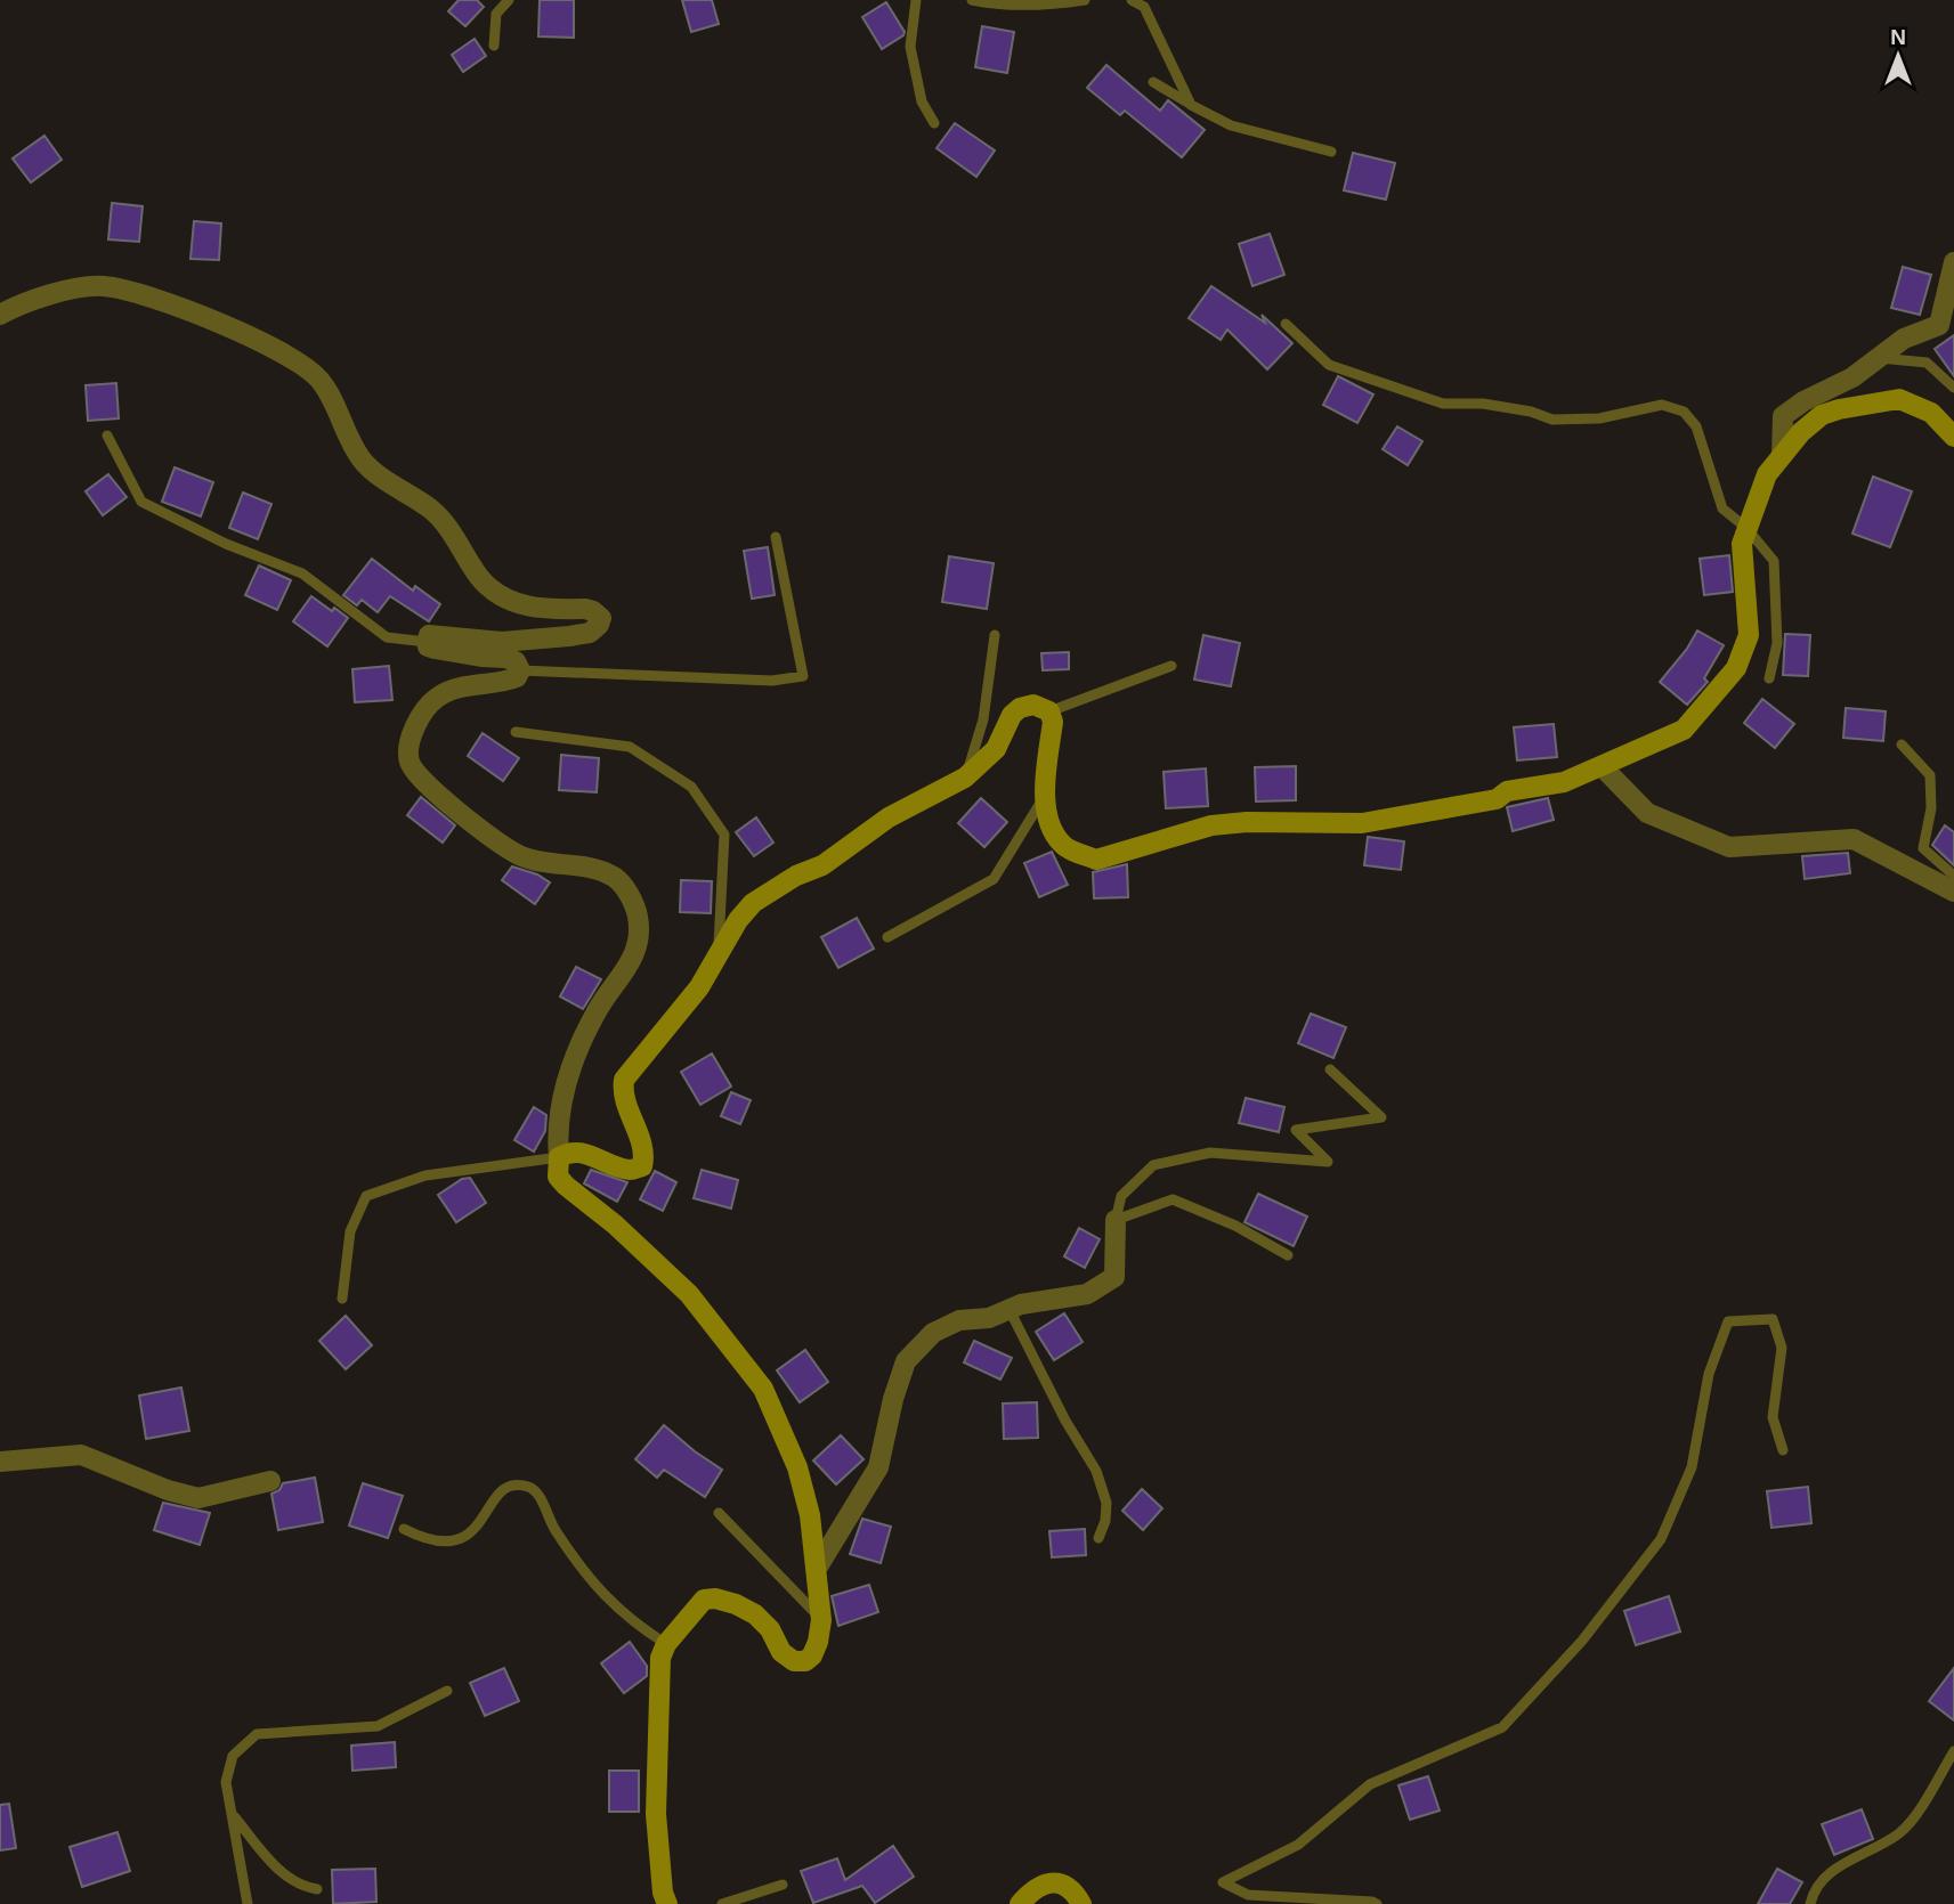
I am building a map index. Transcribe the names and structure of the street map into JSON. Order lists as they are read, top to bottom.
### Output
{
  "north": "top"
}
